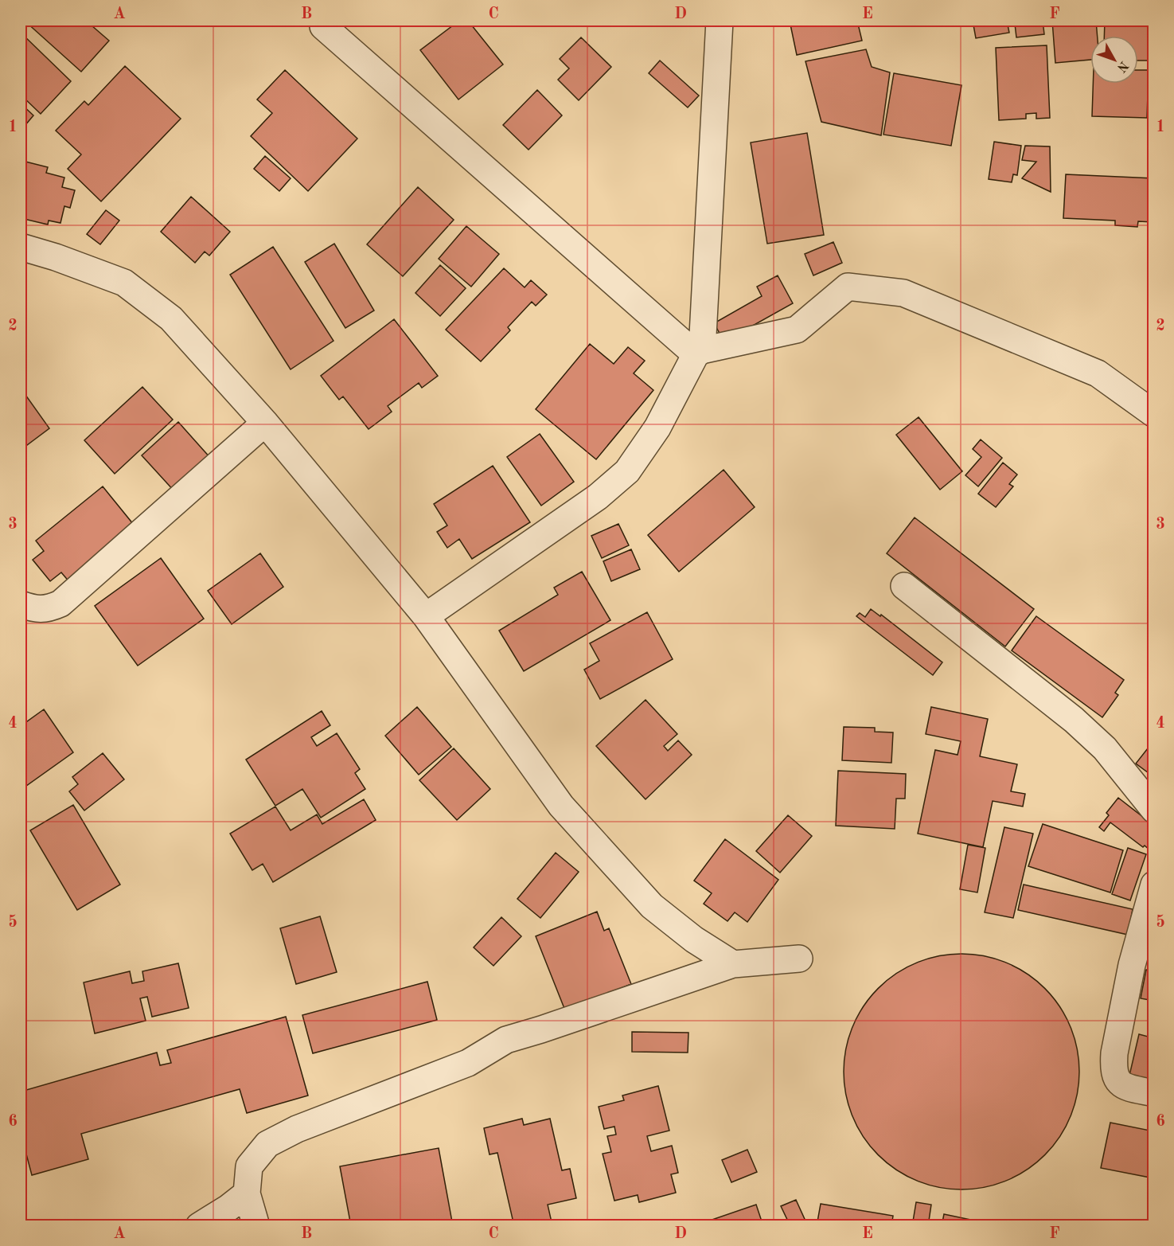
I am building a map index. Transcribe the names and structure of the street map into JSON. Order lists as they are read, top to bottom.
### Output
{
  "north": "bottom right",
  "grid": {
    "columns": [
      "A",
      "B",
      "C",
      "D",
      "E",
      "F"
    ],
    "rows": [
      "1",
      "2",
      "3",
      "4",
      "5",
      "6"
    ]
  }
}
